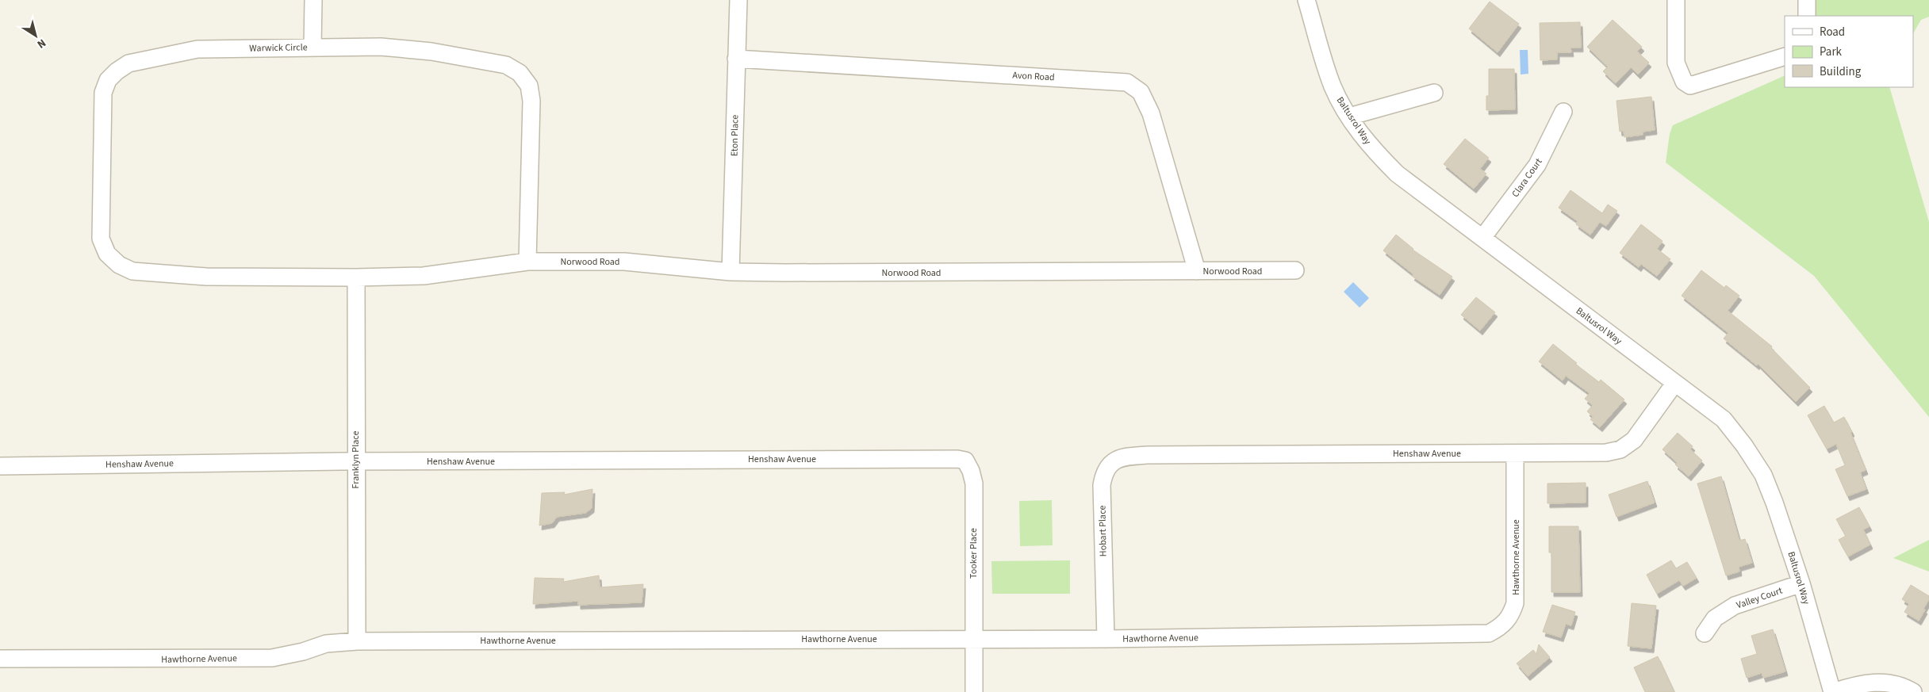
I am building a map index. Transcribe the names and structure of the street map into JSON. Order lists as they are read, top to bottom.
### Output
{
  "streets": {
    "street": [
      "Warwick Circle",
      "Avon Road",
      "Baltusrol Way",
      "Eton Place",
      "Clara Court",
      "Norwood Road",
      "Henshaw Avenue",
      "Franklyn Place",
      "Hobart Place",
      "Tooker Place",
      "Hawthorne Avenue",
      "Valley Court"
    ]
  },
  "crossings": [
    ["Warwick Circle", "Norwood Road"],
    ["Warwick Circle", "Franklyn Place"],
    ["Avon Road", "Eton Place"],
    ["Avon Road", "Norwood Road"],
    ["Baltusrol Way", "Clara Court"],
    ["Baltusrol Way", "Henshaw Avenue"],
    ["Baltusrol Way", "Valley Court"],
    ["Eton Place", "Norwood Road"],
    ["Henshaw Avenue", "Franklyn Place"],
    ["Henshaw Avenue", "Hobart Place"],
    ["Henshaw Avenue", "Tooker Place"],
    ["Henshaw Avenue", "Hawthorne Avenue"],
    ["Franklyn Place", "Hawthorne Avenue"],
    ["Hobart Place", "Hawthorne Avenue"],
    ["Tooker Place", "Hawthorne Avenue"]
  ],
  "legend": ["Road", "Park", "Building"],
  "north": "bottom right"
}
